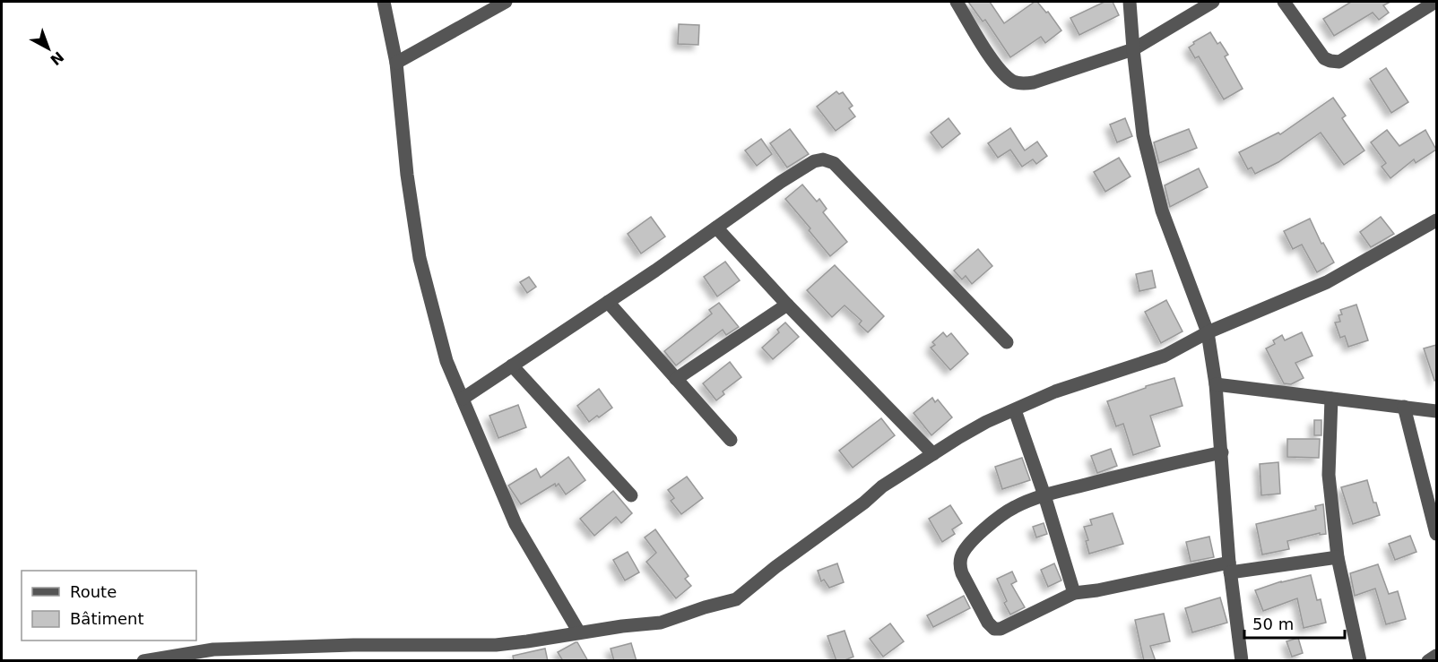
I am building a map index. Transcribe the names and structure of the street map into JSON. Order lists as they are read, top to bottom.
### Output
{
  "legend": ["Route", "Bâtiment"],
  "scale_bar": "50 m",
  "north": "bottom right"
}
